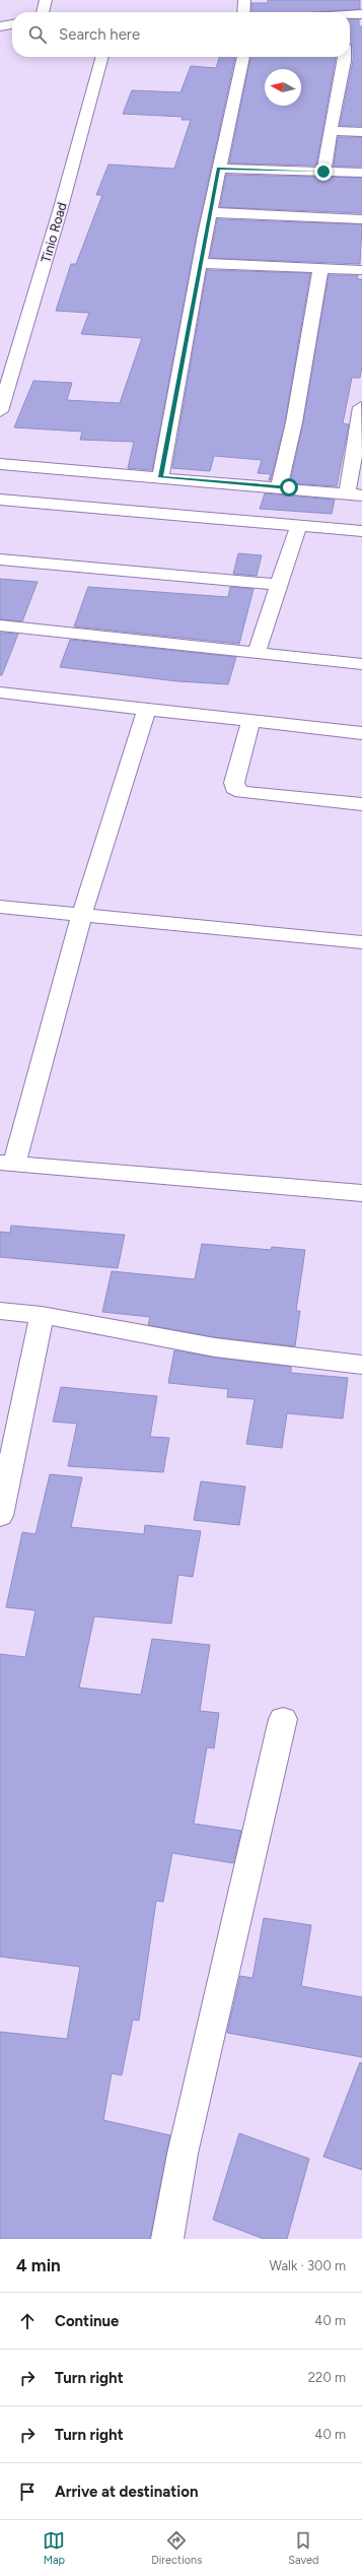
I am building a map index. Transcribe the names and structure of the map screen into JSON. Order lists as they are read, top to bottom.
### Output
{
  "streets": {
    "street": ["Tinio Road"]
  },
  "north": "left",
  "page": {
    "search": "Search here",
    "heading": ["4 min", "Walk · 300 m"],
    "list": [
      ["Continue", "40 m"],
      ["Turn right", "220 m"],
      ["Turn right", "40 m"],
      "Arrive at destination"
    ],
    "nav": ["Map", "Directions", "Saved"]
  }
}
